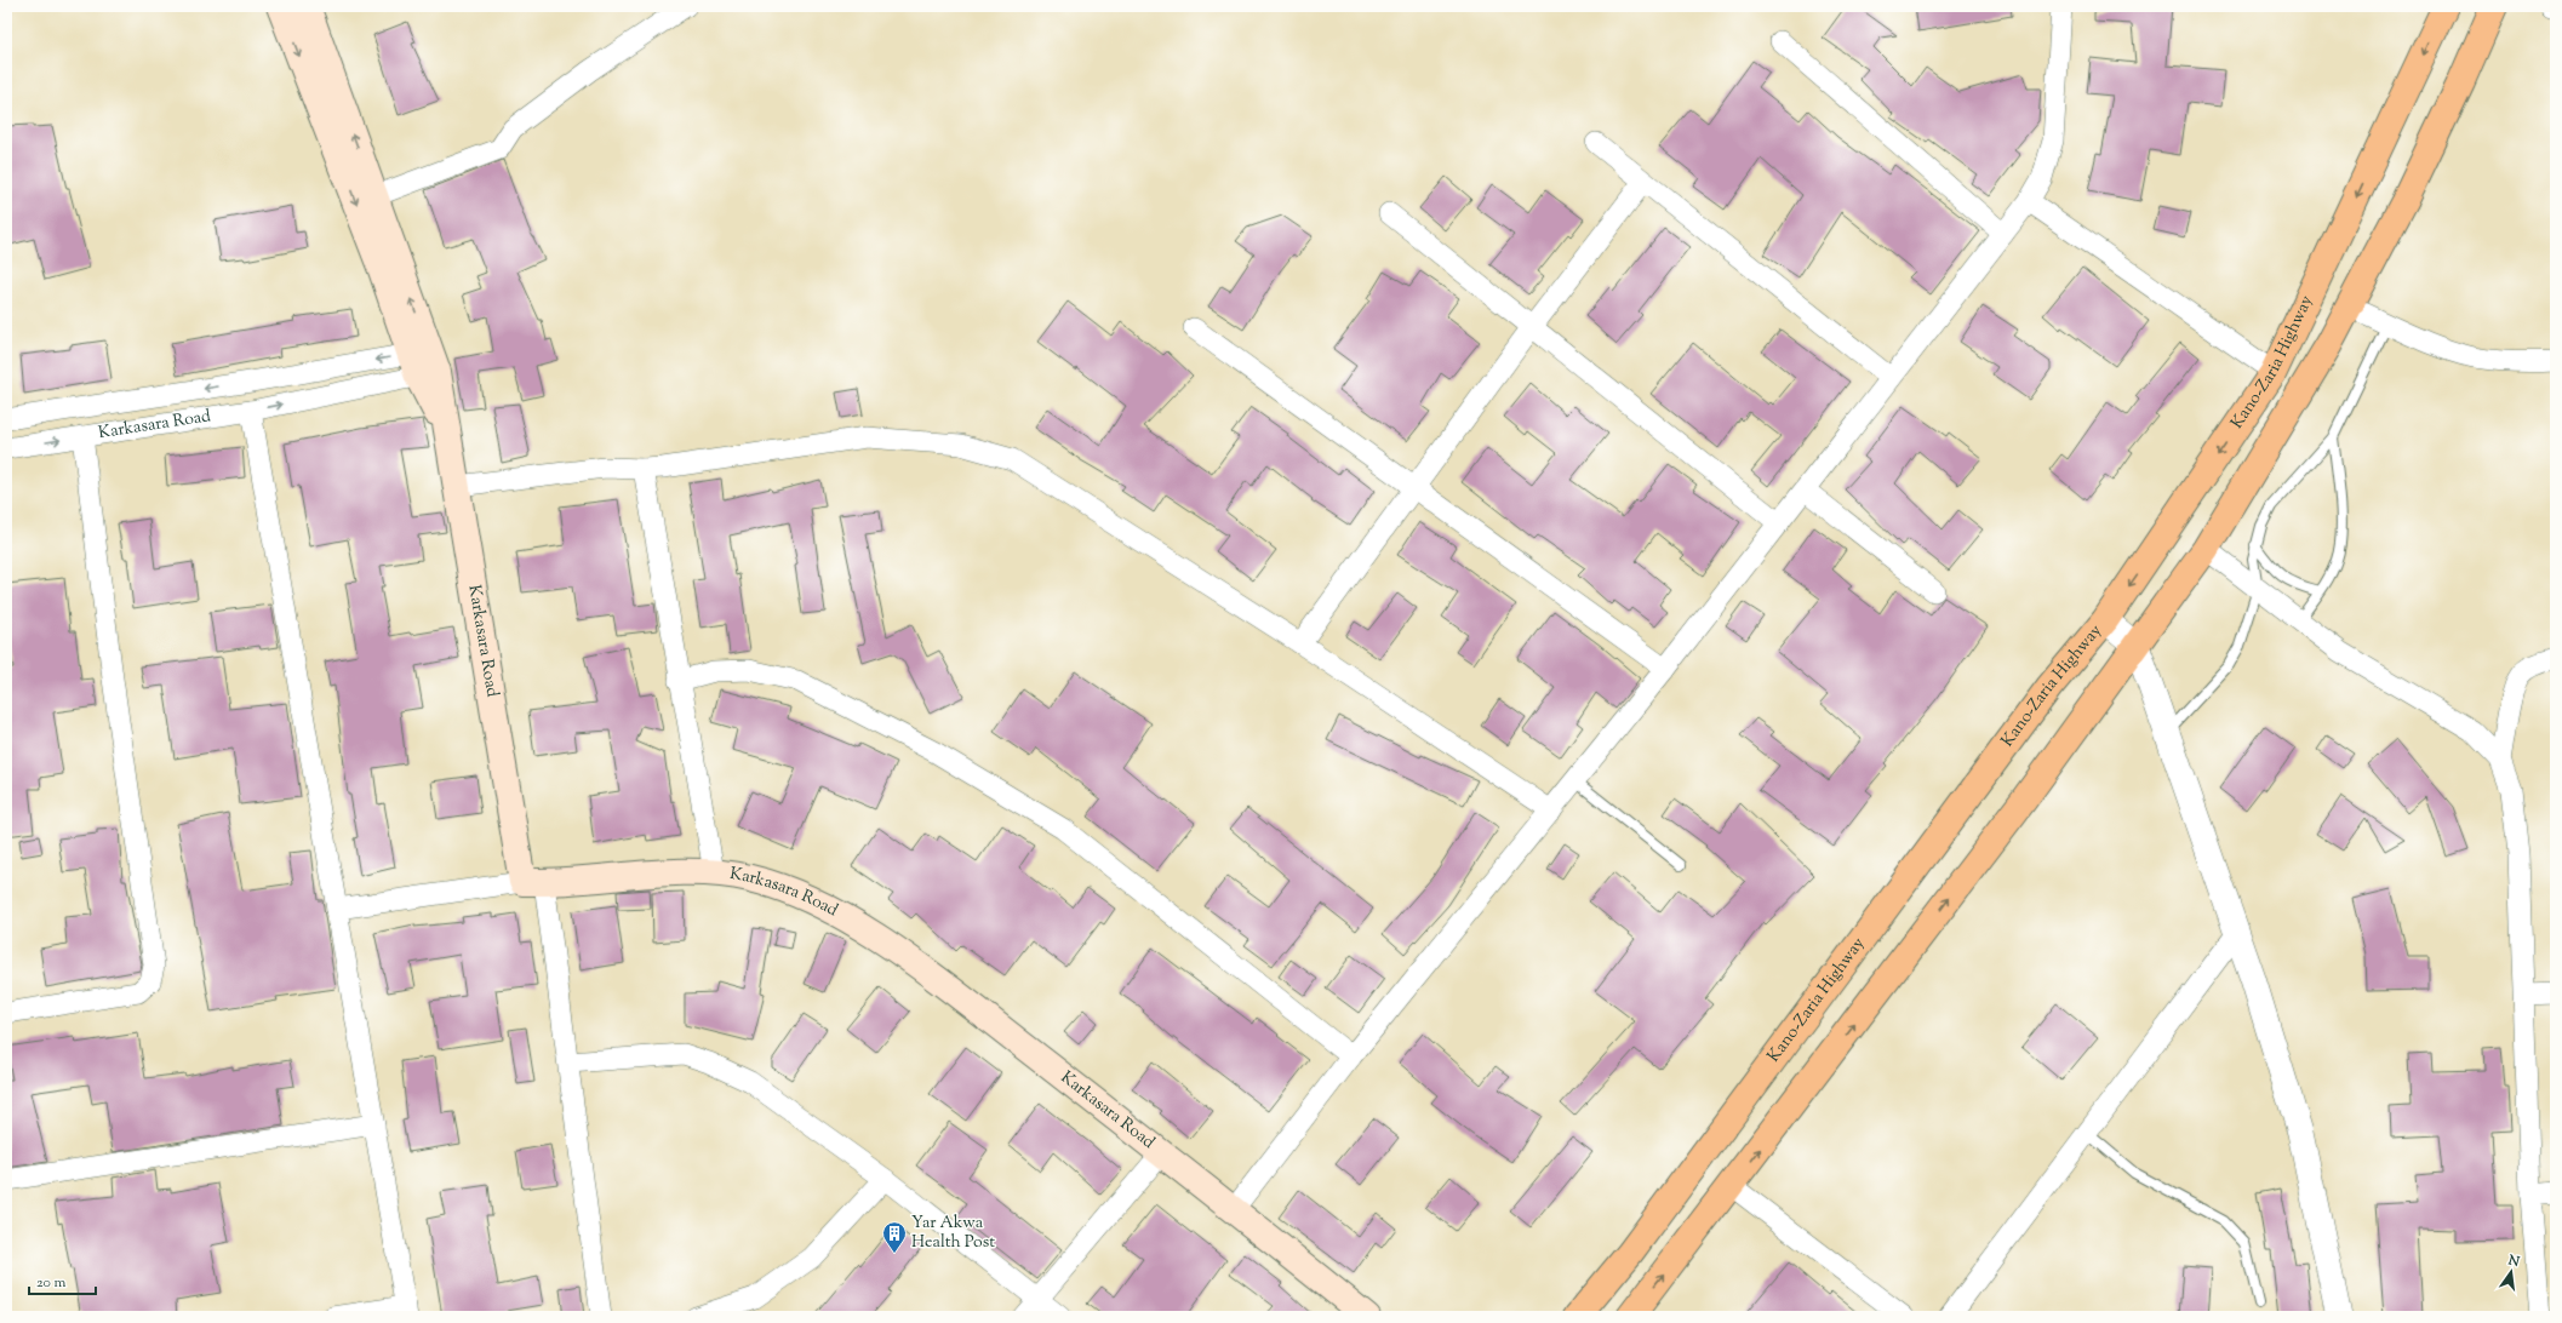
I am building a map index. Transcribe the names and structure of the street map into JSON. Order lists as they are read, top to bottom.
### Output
{
  "streets": {
    "highway": ["Kano-Zaria Highway"],
    "main road": ["Karkasara Road"]
  },
  "places": {
    "building": ["Yar Akwa Health Post"]
  },
  "scale_bar": "20 m",
  "north": "top"
}
